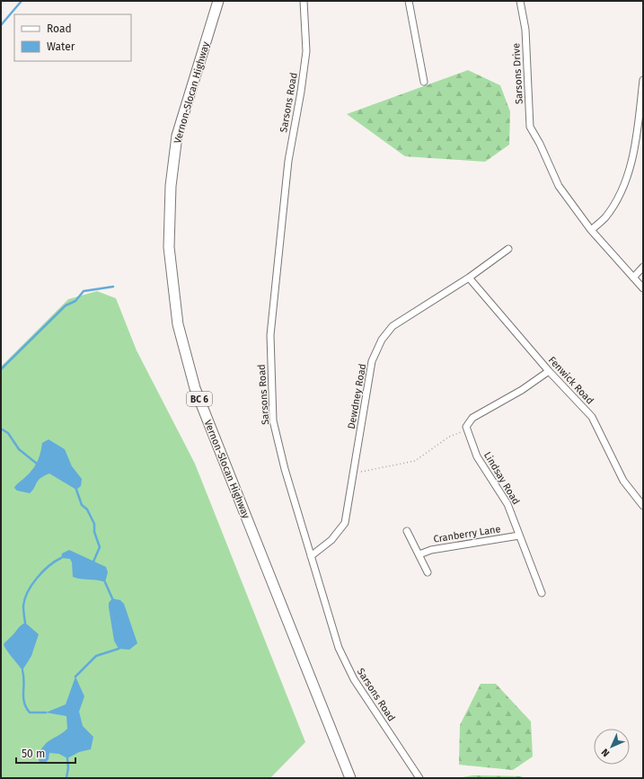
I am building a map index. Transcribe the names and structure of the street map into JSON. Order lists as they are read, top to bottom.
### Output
{
  "streets": {
    "main road": ["Vernon-Slocan Highway", "BC 6"],
    "street": [
      "Sarsons Drive",
      "Sarsons Road",
      "Fenwick Road",
      "Dewdney Road",
      "Lindsay Road",
      "Cranberry Lane"
    ]
  },
  "crossings": [
    ["Sarsons Road", "Dewdney Road"],
    ["Fenwick Road", "Dewdney Road"],
    ["Lindsay Road", "Cranberry Lane"]
  ],
  "legend": ["Road", "Water"],
  "scale_bar": "50 m",
  "north": "bottom left"
}
